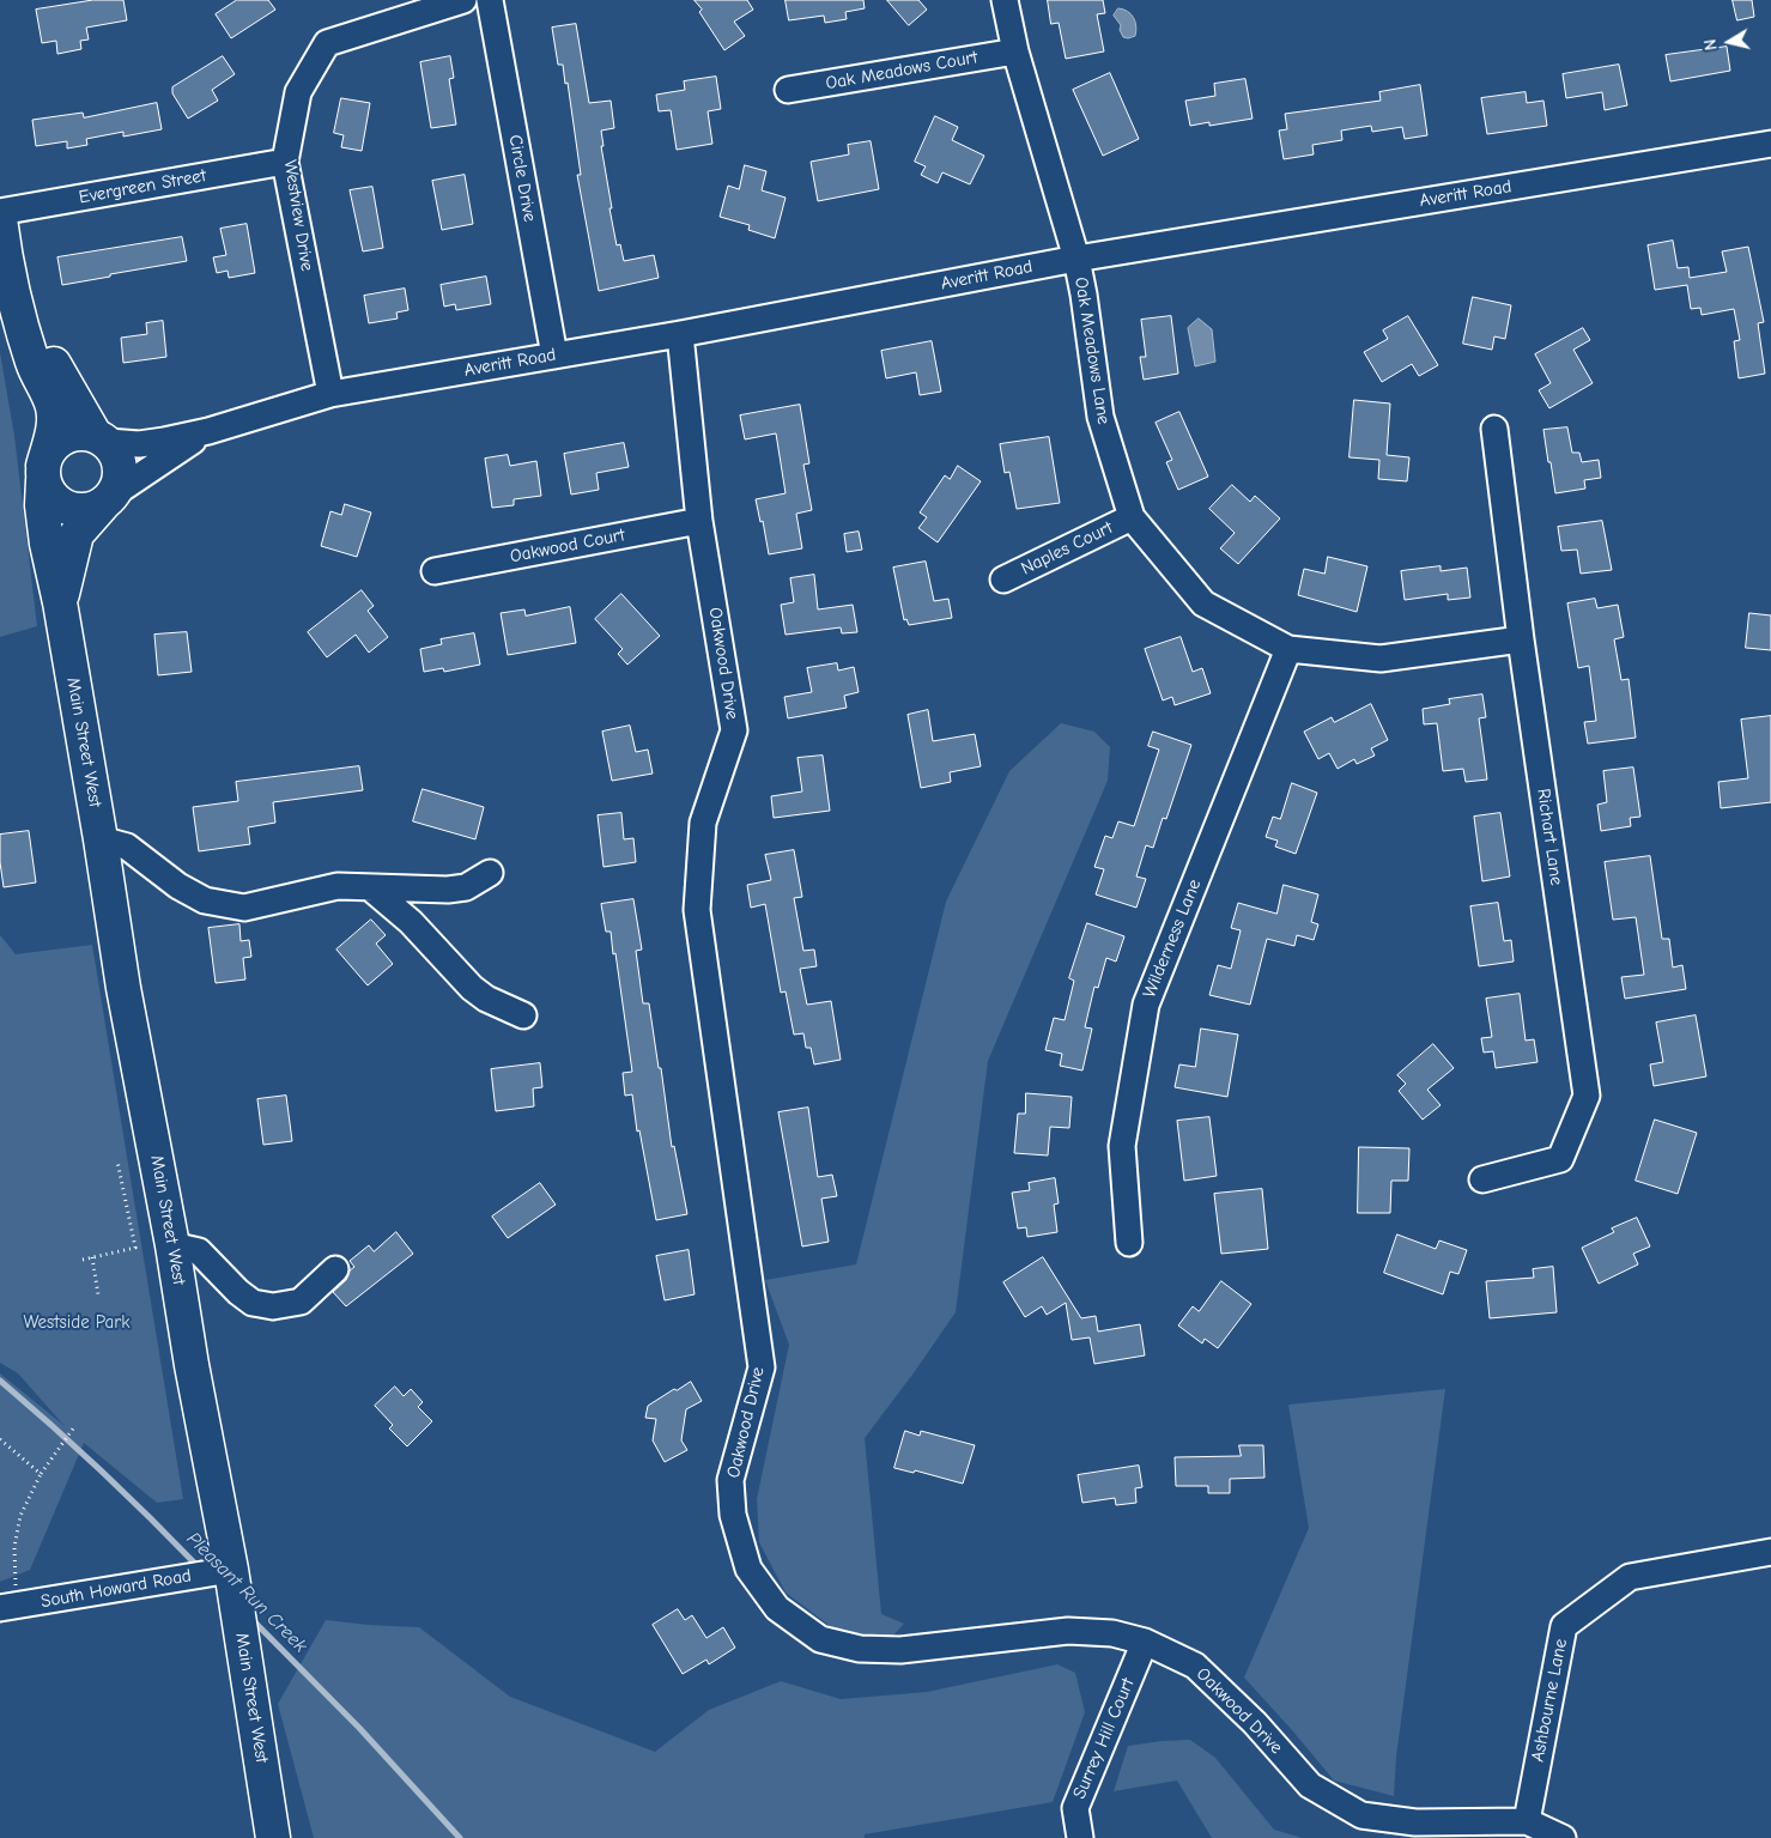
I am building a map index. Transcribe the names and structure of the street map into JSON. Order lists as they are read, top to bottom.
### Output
{
  "streets": {
    "main road": ["Main Street West"],
    "street": [
      "Oak Meadows Court",
      "Circle Drive",
      "Evergreen Street",
      "Averitt Road",
      "Westview Drive",
      "Oak Meadows Lane",
      "Oakwood Court",
      "Naples Court",
      "Oakwood Drive",
      "Richart Lane",
      "Wilderness Lane",
      "South Howard Road",
      "Ashbourne Lane",
      "Surrey Hill Court"
    ]
  },
  "crossings": [
    ["Oak Meadows Court", "Oak Meadows Lane"],
    ["Circle Drive", "Averitt Road"],
    ["Evergreen Street", "Westview Drive"],
    ["Averitt Road", "Westview Drive"],
    ["Averitt Road", "Oak Meadows Lane"],
    ["Averitt Road", "Oakwood Drive"],
    ["Averitt Road", "Main Street West"],
    ["Oak Meadows Lane", "Naples Court"],
    ["Oak Meadows Lane", "Richart Lane"],
    ["Oak Meadows Lane", "Wilderness Lane"],
    ["Oakwood Court", "Oakwood Drive"],
    ["Oakwood Drive", "Ashbourne Lane"],
    ["Oakwood Drive", "Surrey Hill Court"],
    ["Main Street West", "South Howard Road"]
  ],
  "water": ["Pleasant Run Creek"],
  "parks": ["Westside Park"],
  "north": "left"
}
